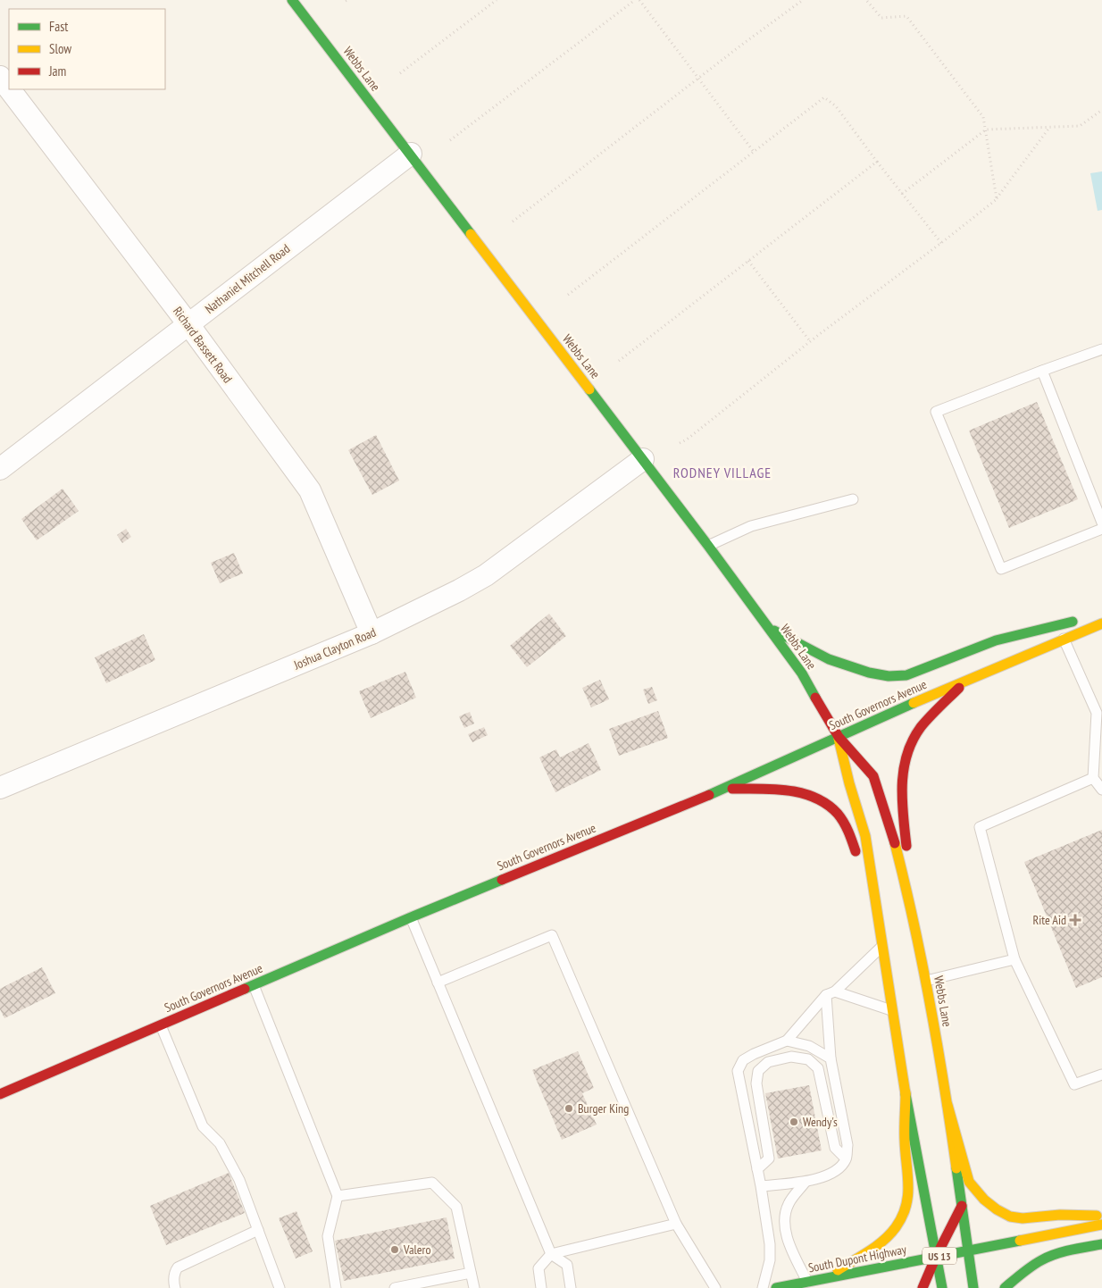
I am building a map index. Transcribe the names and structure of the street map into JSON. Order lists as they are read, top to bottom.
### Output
{
  "streets": {
    "main road": [
      "Webbs Lane",
      "South Governors Avenue",
      "US 13",
      "South Dupont Highway"
    ],
    "street": ["Nathaniel Mitchell Road", "Richard Bassett Road", "Joshua Clayton Road"]
  },
  "crossings": [
    ["Webbs Lane", "Nathaniel Mitchell Road"],
    ["Webbs Lane", "Joshua Clayton Road"],
    ["Webbs Lane", "South Governors Avenue"],
    ["Webbs Lane", "South Dupont Highway"],
    ["Nathaniel Mitchell Road", "Richard Bassett Road"],
    ["Richard Bassett Road", "Joshua Clayton Road"]
  ],
  "districts": ["RODNEY VILLAGE"],
  "places": {
    "health": ["Rite Aid"],
    "other": ["Burger King", "Wendy's", "Valero"]
  },
  "legend": ["Fast", "Slow", "Jam"]
}
